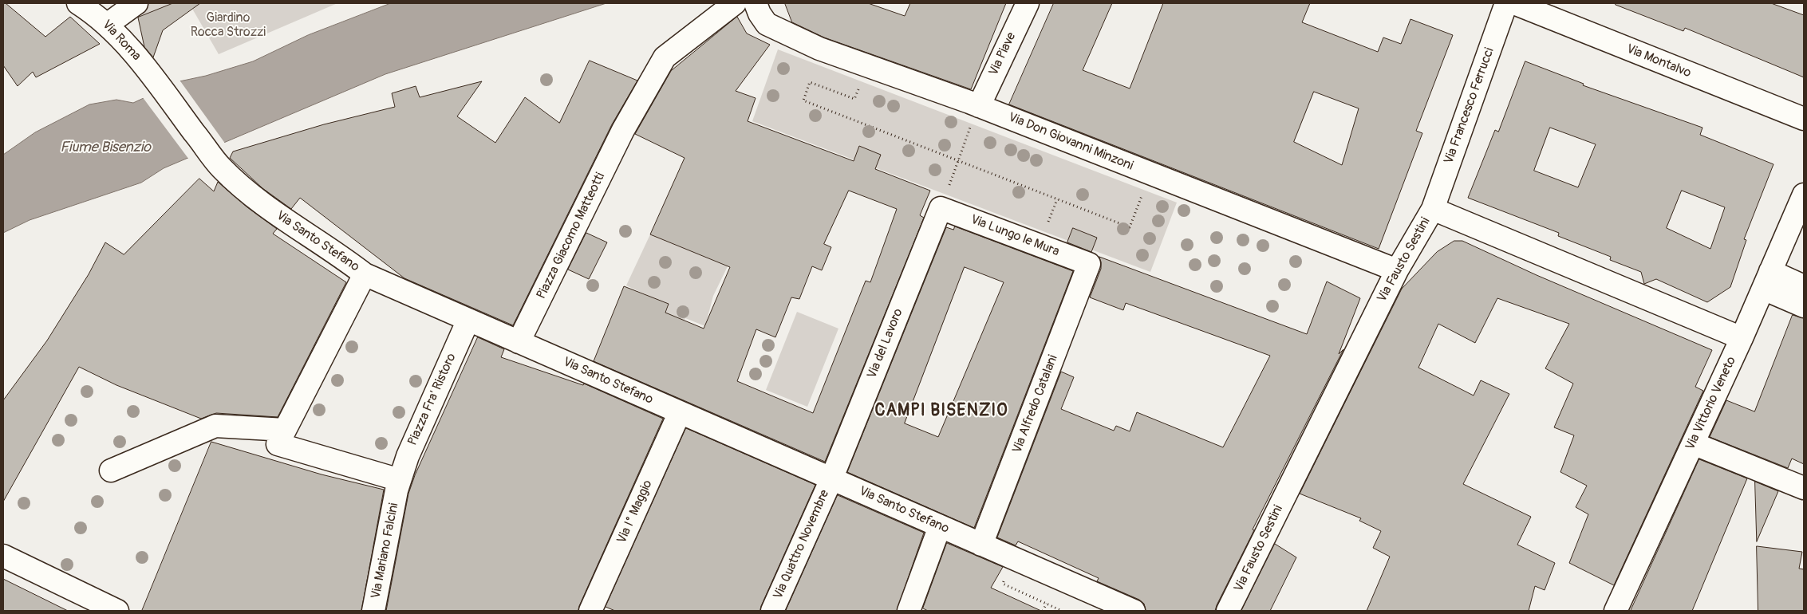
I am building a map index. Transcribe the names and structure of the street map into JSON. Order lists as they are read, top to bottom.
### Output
{
  "streets": {
    "street": [
      "Via Roma",
      "Via Piave",
      "Via Montalvo",
      "Via Francesco Ferrucci",
      "Via Don Giovanni Minzoni",
      "Piazza Giacomo Matteotti",
      "Via Lungo le Mura",
      "Via Santo Stefano",
      "Via Fausto Sestini",
      "Via del Lavoro",
      "Piazza Fra' Ristoro",
      "Via Vittorio Veneto",
      "Via Alfredo Catalani",
      "Via I° Maggio",
      "Via Quattro Novembre",
      "Via Mariano Falcini"
    ]
  },
  "crossings": [
    ["Via Roma", "Via Santo Stefano"],
    ["Via Piave", "Via Don Giovanni Minzoni"],
    ["Via Francesco Ferrucci", "Via Fausto Sestini"],
    ["Via Don Giovanni Minzoni", "Via Fausto Sestini"],
    ["Piazza Giacomo Matteotti", "Via Santo Stefano"],
    ["Via Lungo le Mura", "Via del Lavoro"],
    ["Via Lungo le Mura", "Via Alfredo Catalani"],
    ["Via Santo Stefano", "Via del Lavoro"],
    ["Via Santo Stefano", "Piazza Fra' Ristoro"],
    ["Via Santo Stefano", "Via Alfredo Catalani"],
    ["Via Santo Stefano", "Via I° Maggio"],
    ["Via Santo Stefano", "Via Quattro Novembre"],
    ["Via Fausto Sestini", "Via Vittorio Veneto"],
    ["Via del Lavoro", "Via Quattro Novembre"],
    ["Piazza Fra' Ristoro", "Via Mariano Falcini"]
  ],
  "districts": ["CAMPI BISENZIO"],
  "water": ["Fiume Bisenzio"],
  "parks": ["Giardino Rocca Strozzi"]
}
